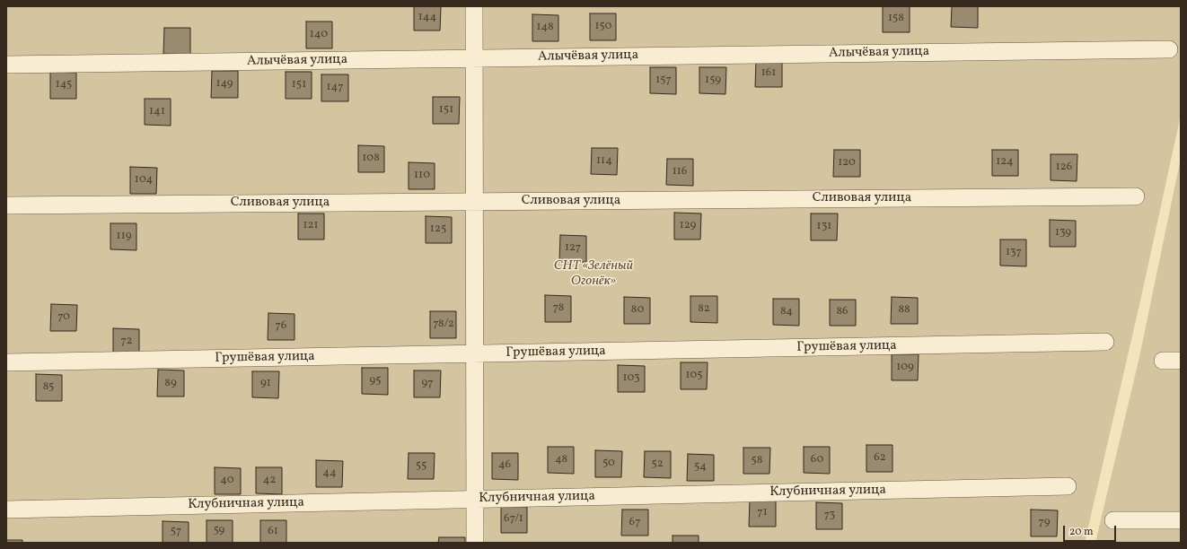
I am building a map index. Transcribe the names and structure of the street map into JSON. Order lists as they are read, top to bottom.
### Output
{
  "streets": {
    "street": [
      "Алычёвая улица",
      "Сливовая улица",
      "Грушёвая улица",
      "Клубничная улица"
    ]
  },
  "parks": ["СНТ «Зелёный Огонёк»"],
  "house_numbers": [
    "144",
    "158",
    "150",
    "148",
    "140",
    "161",
    "157",
    "159",
    "149",
    "145",
    "151",
    "147",
    "151",
    "141",
    "108",
    "114",
    "124",
    "120",
    "126",
    "116",
    "110",
    "104",
    "121",
    "129",
    "131",
    "125",
    "139",
    "119",
    "127",
    "137",
    "78",
    "82",
    "80",
    "88",
    "84",
    "86",
    "70",
    "78/2",
    "76",
    "72",
    "109",
    "105",
    "103",
    "95",
    "89",
    "91",
    "97",
    "85",
    "62",
    "48",
    "60",
    "58",
    "50",
    "52",
    "46",
    "55",
    "54",
    "44",
    "40",
    "42",
    "71",
    "73",
    "67/1",
    "67",
    "79",
    "59",
    "57",
    "61"
  ],
  "scale_bar": "20 m"
}
